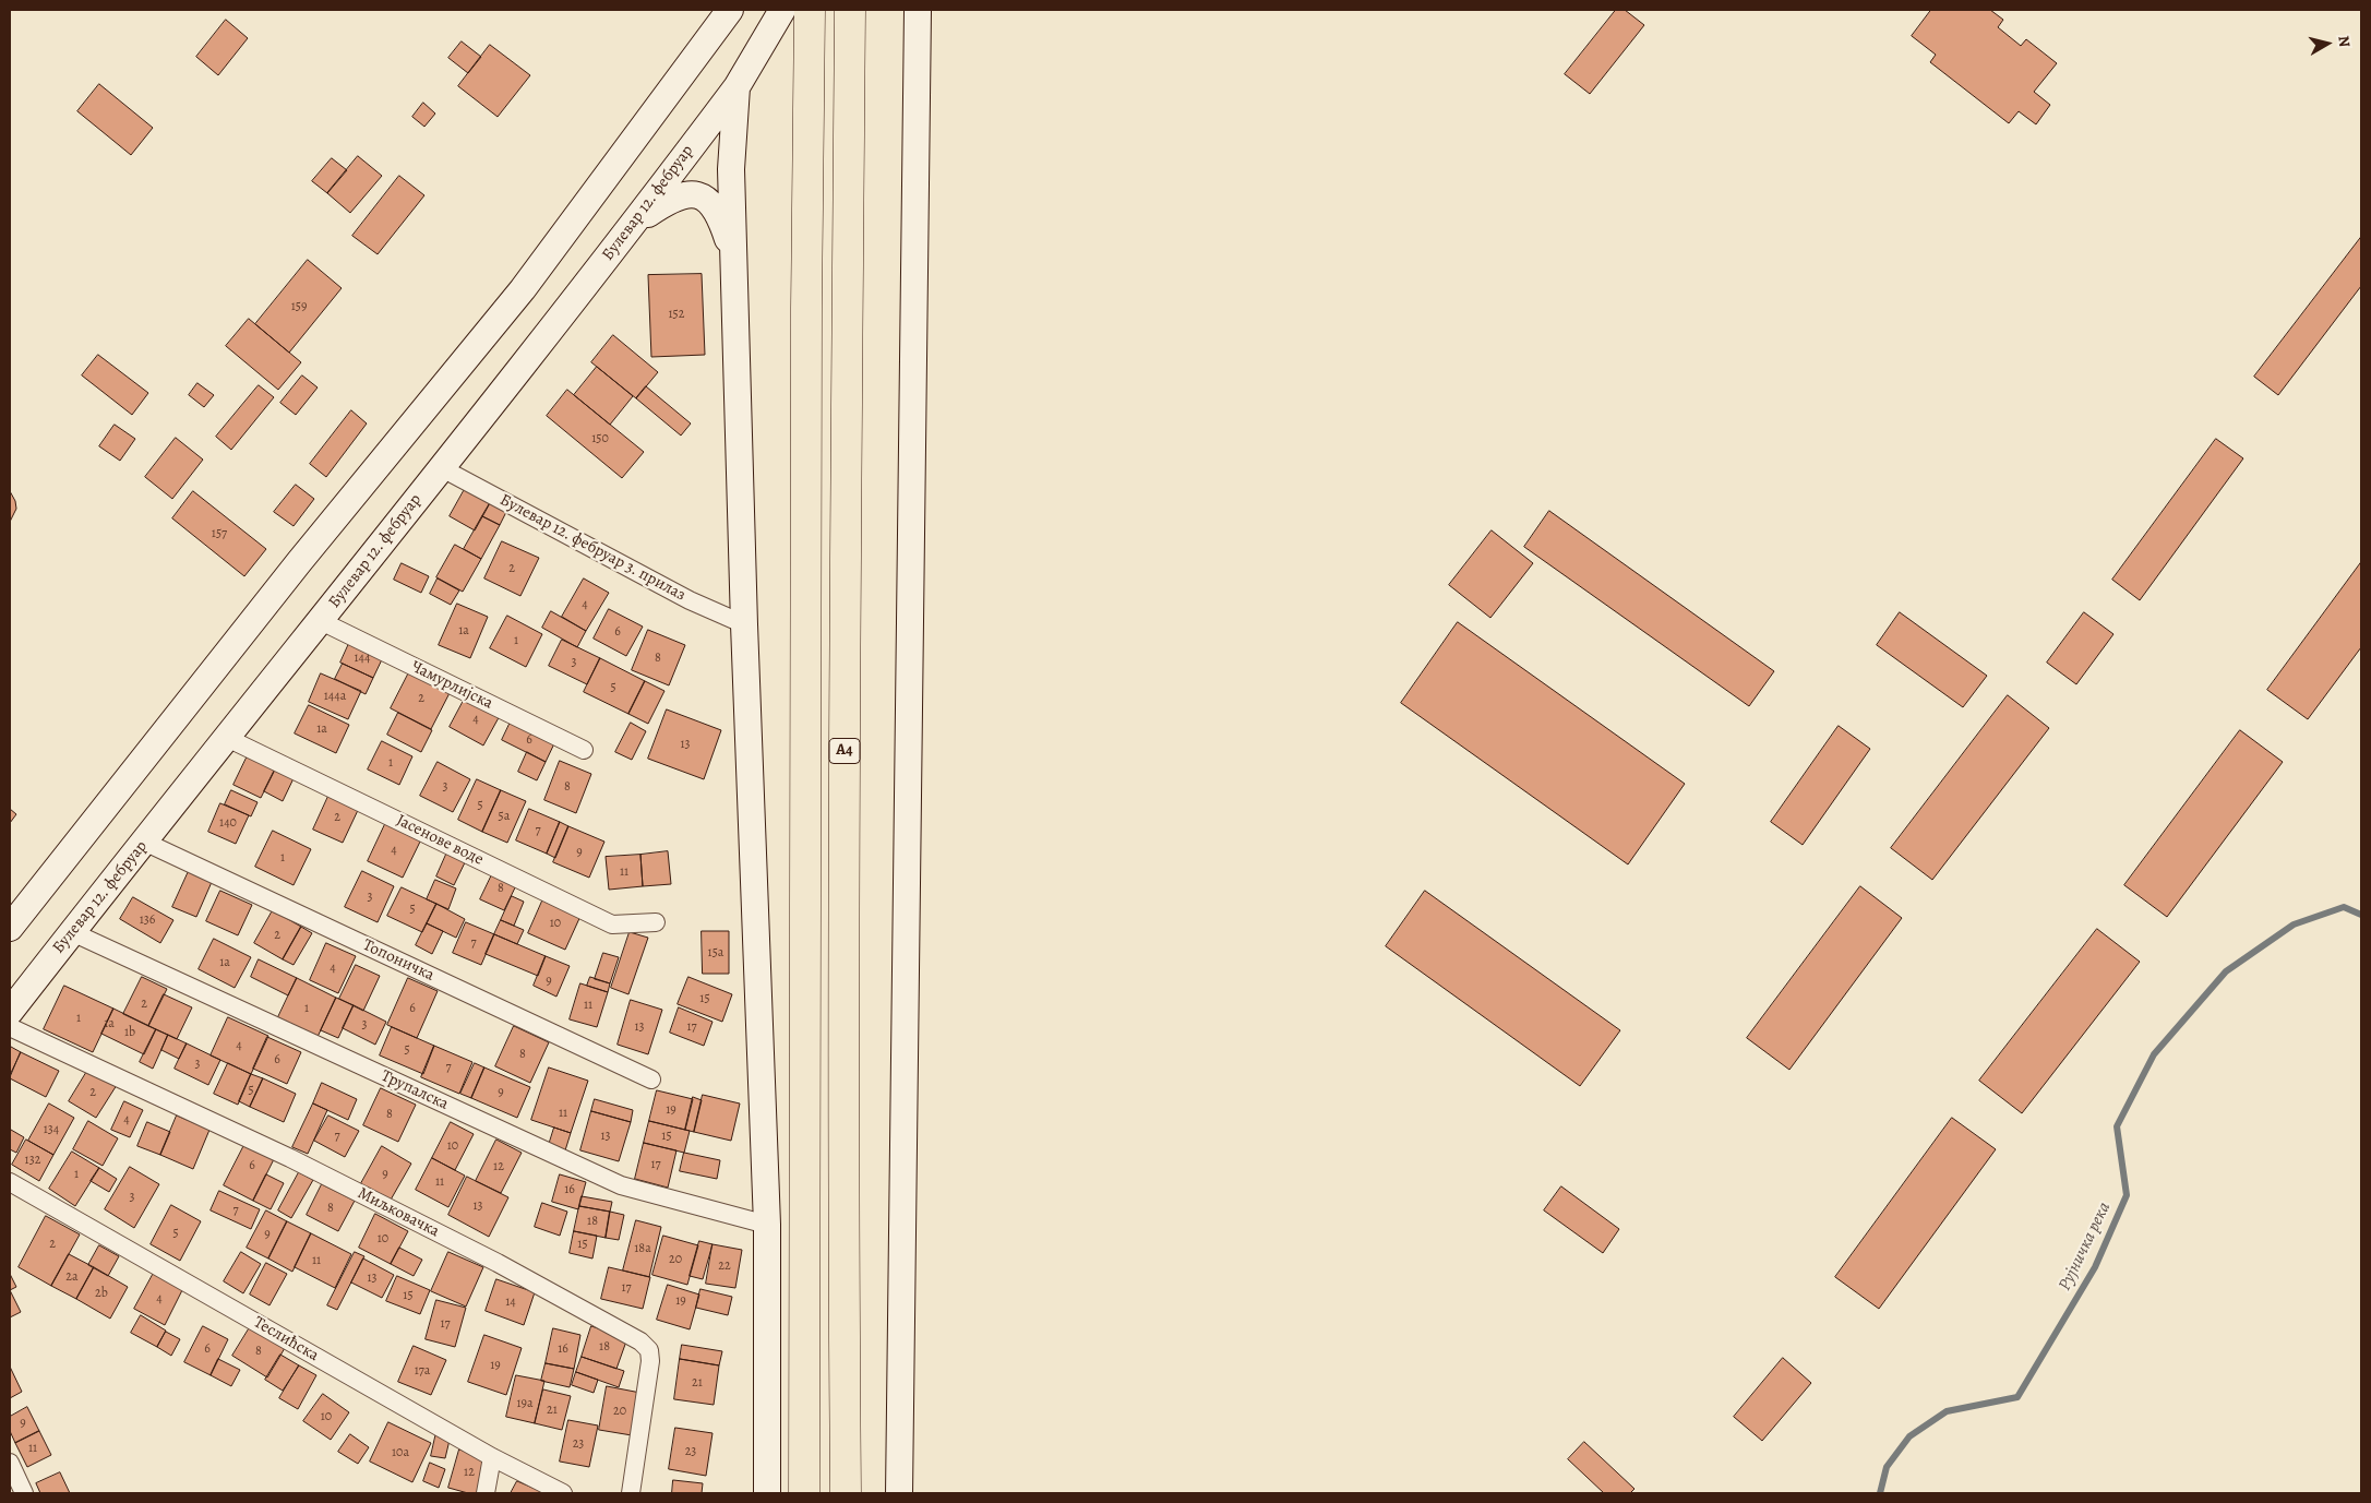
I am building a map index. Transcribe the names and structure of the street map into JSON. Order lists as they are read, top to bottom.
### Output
{
  "streets": {
    "highway": ["A4"],
    "main road": ["Булевар 12. фебруар"],
    "street": [
      "Булевар 12. фебруар 3. прилаз",
      "Чамурлијска",
      "Јасенове воде",
      "Топоничка",
      "Трупалска",
      "Миљковачка",
      "Теслићска"
    ]
  },
  "crossings": [
    ["Булевар 12. фебруар", "Булевар 12. фебруар 3. прилаз"],
    ["Булевар 12. фебруар", "Чамурлијска"],
    ["Булевар 12. фебруар", "Јасенове воде"],
    ["Булевар 12. фебруар", "Топоничка"],
    ["Булевар 12. фебруар", "Трупалска"]
  ],
  "water": ["Рујничка река"],
  "house_numbers": [
    "159",
    "152",
    "150",
    "157",
    "2",
    "4",
    "1a",
    "6",
    "1",
    "144",
    "8",
    "3",
    "5",
    "144a",
    "2",
    "4",
    "1a",
    "6",
    "13",
    "1",
    "3",
    "8",
    "5",
    "5a",
    "2",
    "140",
    "7",
    "4",
    "9",
    "1",
    "11",
    "8",
    "3",
    "5",
    "136",
    "10",
    "2",
    "7",
    "15a",
    "1a",
    "4",
    "9",
    "15",
    "2",
    "11",
    "1",
    "6",
    "1",
    "1a",
    "3",
    "13",
    "17",
    "1b",
    "4",
    "5",
    "8",
    "6",
    "3",
    "7",
    "5",
    "2",
    "9",
    "19",
    "11",
    "8",
    "4",
    "134",
    "7",
    "13",
    "15",
    "10",
    "132",
    "17",
    "6",
    "12",
    "1",
    "9",
    "11",
    "16",
    "3",
    "13",
    "8",
    "7",
    "18",
    "5",
    "9",
    "10",
    "2",
    "15",
    "18a",
    "20",
    "11",
    "22",
    "2a",
    "13",
    "17",
    "2b",
    "15",
    "4",
    "19",
    "14",
    "17",
    "18",
    "6",
    "16",
    "8",
    "19",
    "17a",
    "21",
    "19a",
    "21",
    "20",
    "10",
    "9",
    "23",
    "11",
    "23",
    "10a",
    "12"
  ],
  "north": "right"
}
